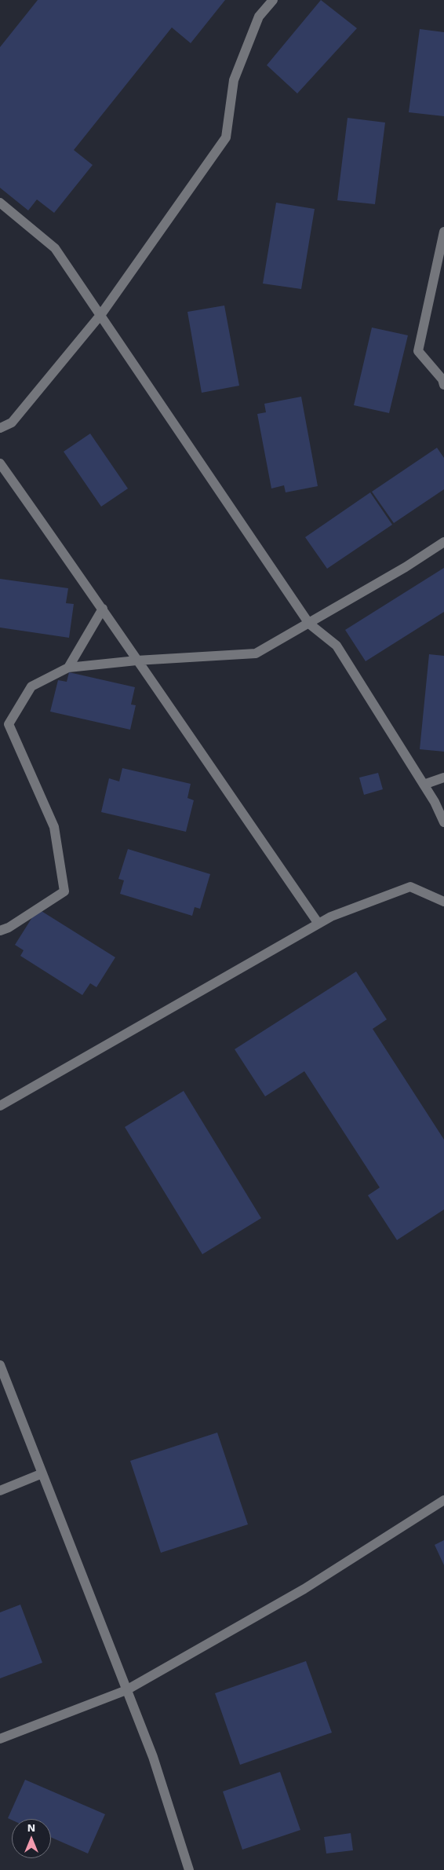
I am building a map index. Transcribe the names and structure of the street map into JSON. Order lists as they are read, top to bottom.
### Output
{
  "north": "top"
}
